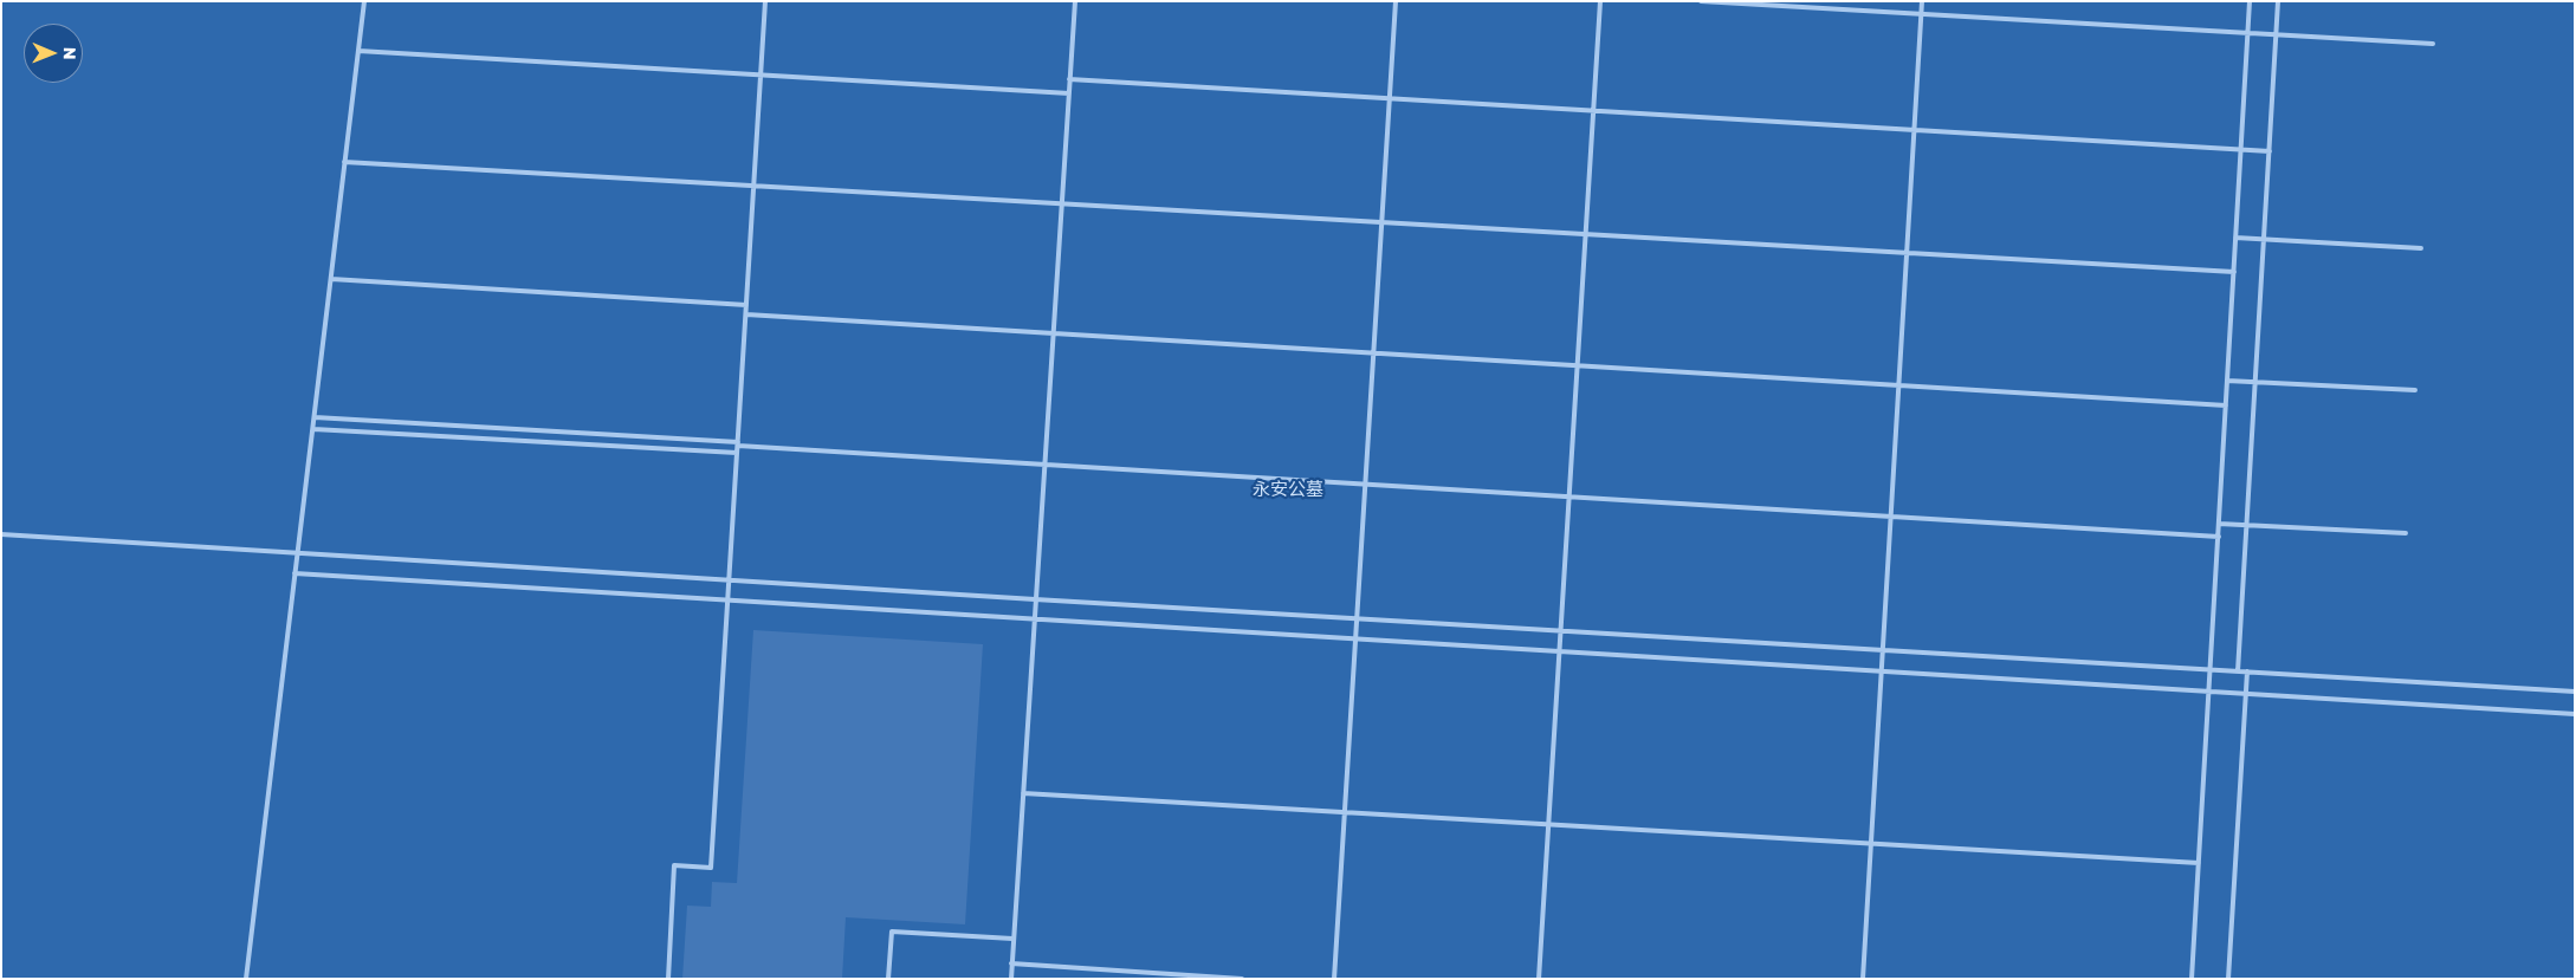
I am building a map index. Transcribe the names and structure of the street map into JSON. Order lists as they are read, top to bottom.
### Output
{
  "parks": ["永安公墓"],
  "north": "right"
}
